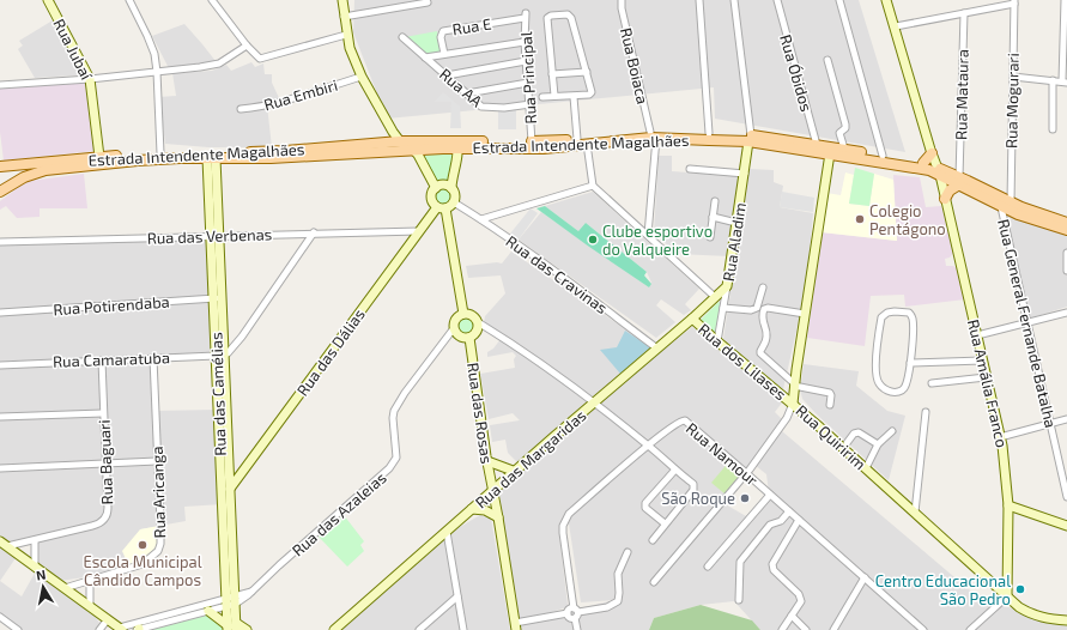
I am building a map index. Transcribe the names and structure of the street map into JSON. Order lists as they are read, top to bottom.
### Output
{
  "streets": {
    "main road": ["Estrada Intendente Magalhães"],
    "street": [
      "Rua E",
      "Rua Jubaí",
      "Rua Boiaca",
      "Rua Óbidos",
      "Rua Principal",
      "Rua AA",
      "Rua Embiri",
      "Rua Mataura",
      "Rua Mogurari",
      "Rua das Verbenas",
      "Rua Aladim",
      "Rua das Cravinas",
      "Rua Potirendaba",
      "Rua General Fernande Batalha",
      "Rua das Dálias",
      "Rua Camaratuba",
      "Rua dos Lilases",
      "Rua Amália Franco",
      "Rua das Camélias",
      "Rua das Rosas",
      "Rua Quiririm",
      "Rua Namour",
      "Rua das Margaridas",
      "Rua Baguari",
      "Rua Aricanga",
      "Rua das Azaleias"
    ]
  },
  "crossings": [
    ["Rua E", "Rua Principal"],
    ["Rua Jubaí", "Estrada Intendente Magalhães"],
    ["Rua Boiaca", "Estrada Intendente Magalhães"],
    ["Rua Óbidos", "Estrada Intendente Magalhães"],
    ["Rua Principal", "Rua AA"],
    ["Rua Principal", "Estrada Intendente Magalhães"],
    ["Rua Mataura", "Estrada Intendente Magalhães"],
    ["Rua Mogurari", "Estrada Intendente Magalhães"],
    ["Rua Mogurari", "Rua General Fernande Batalha"],
    ["Estrada Intendente Magalhães", "Rua Aladim"],
    ["Estrada Intendente Magalhães", "Rua General Fernande Batalha"],
    ["Estrada Intendente Magalhães", "Rua Amália Franco"],
    ["Estrada Intendente Magalhães", "Rua das Camélias"],
    ["Estrada Intendente Magalhães", "Rua Quiririm"],
    ["Rua das Verbenas", "Rua das Dálias"],
    ["Rua das Verbenas", "Rua das Camélias"],
    ["Rua Aladim", "Rua dos Lilases"],
    ["Rua Aladim", "Rua das Margaridas"],
    ["Rua das Cravinas", "Rua das Dálias"],
    ["Rua das Cravinas", "Rua das Margaridas"],
    ["Rua Potirendaba", "Rua das Camélias"],
    ["Rua das Dálias", "Rua das Camélias"],
    ["Rua Camaratuba", "Rua das Camélias"],
    ["Rua Camaratuba", "Rua Baguari"],
    ["Rua Camaratuba", "Rua Aricanga"],
    ["Rua dos Lilases", "Rua Quiririm"],
    ["Rua dos Lilases", "Rua das Margaridas"],
    ["Rua Amália Franco", "Rua Quiririm"],
    ["Rua das Camélias", "Rua das Azaleias"],
    ["Rua das Rosas", "Rua das Margaridas"],
    ["Rua das Rosas", "Rua das Azaleias"]
  ],
  "places": [
    "Colegio Pentágono",
    "Clube esportivo do Valqueire",
    "São Roque",
    "Escola Municipal Cândido Campos",
    "Centro Educacional São Pedro"
  ],
  "north": "top"
}
